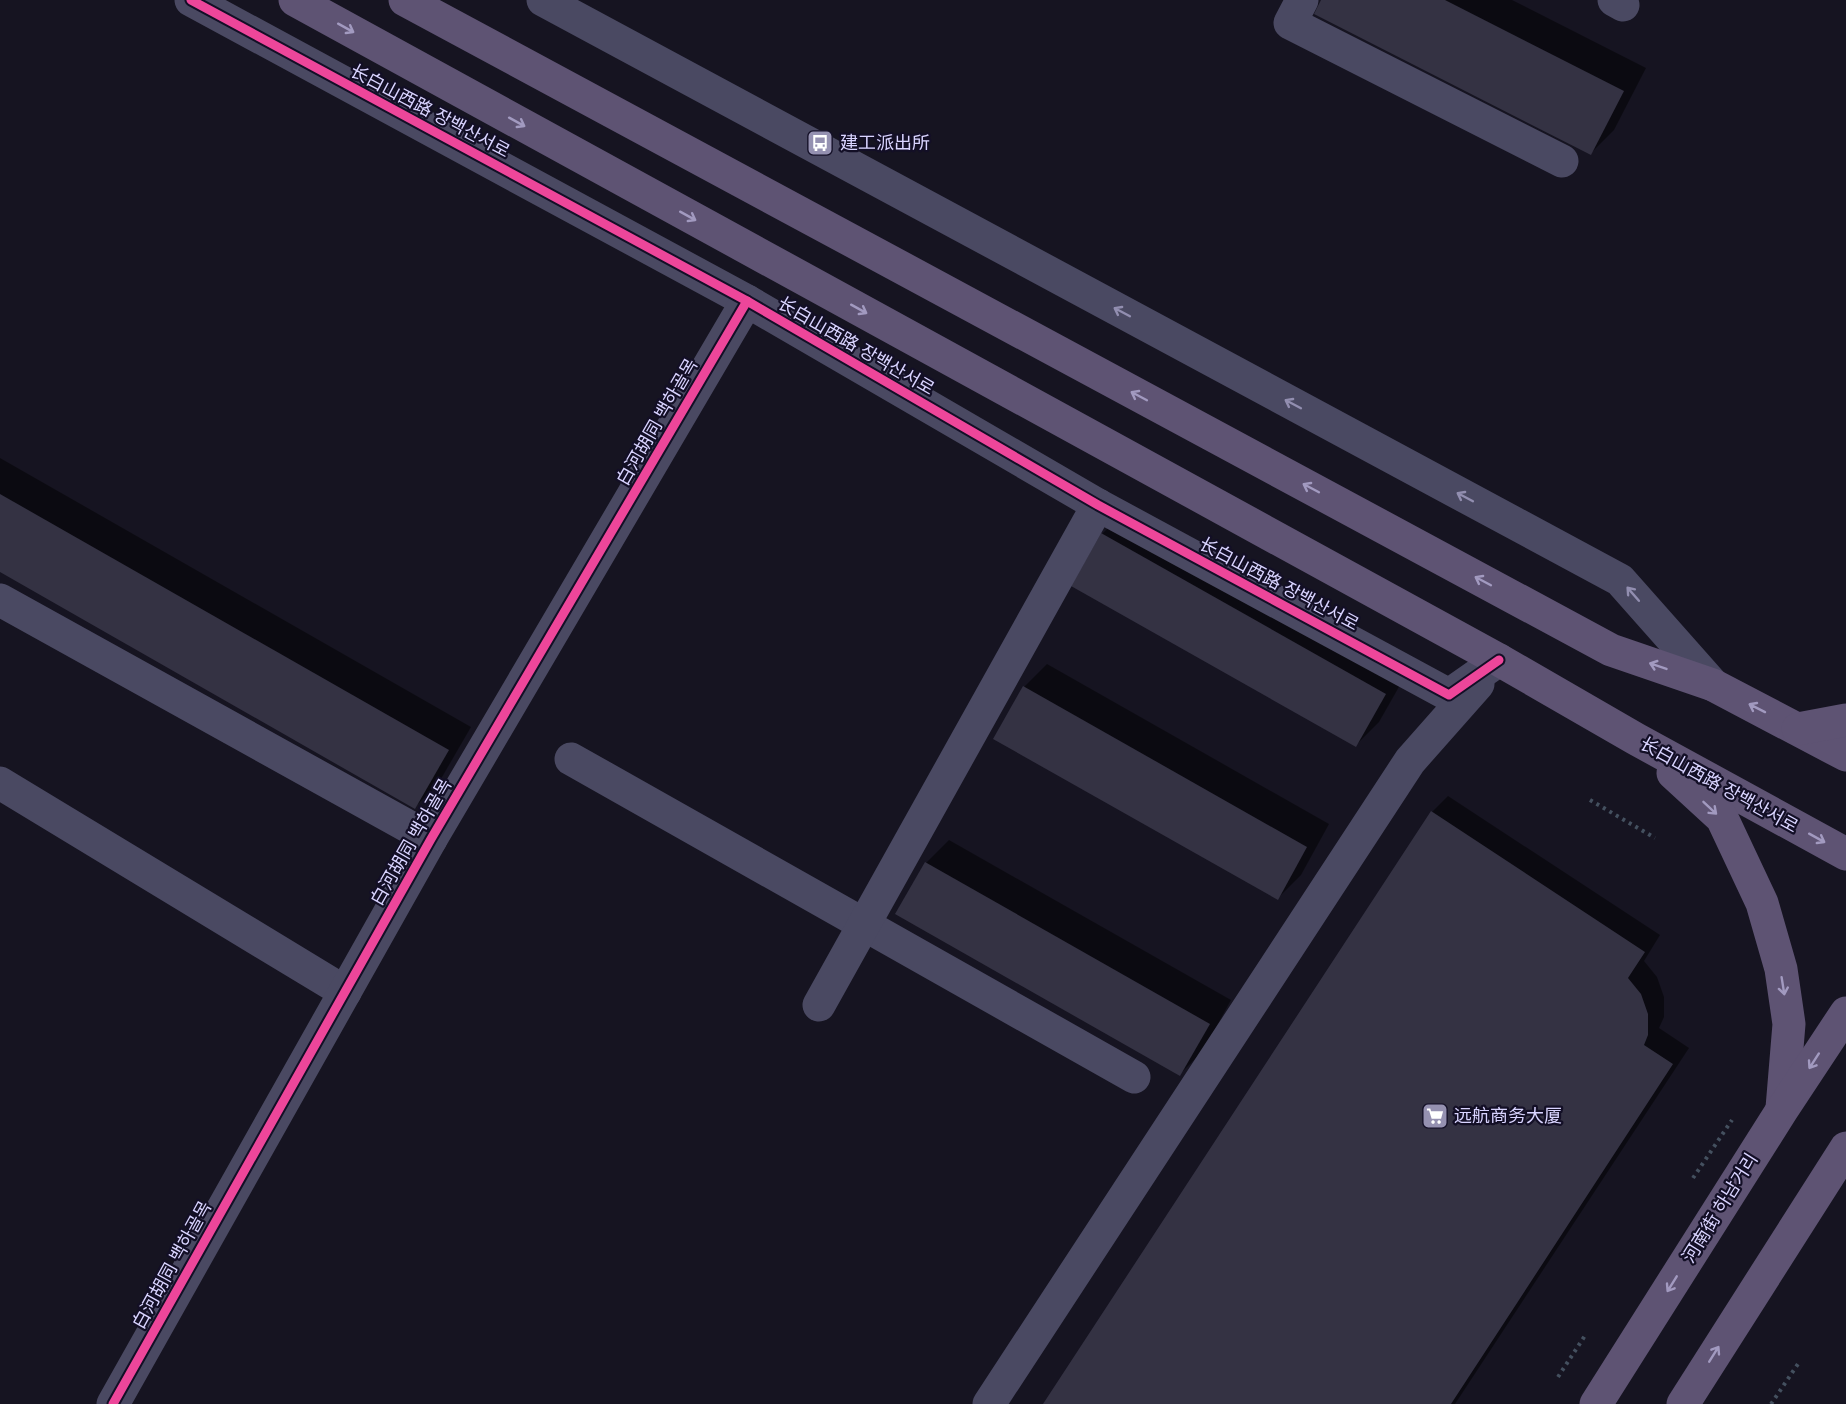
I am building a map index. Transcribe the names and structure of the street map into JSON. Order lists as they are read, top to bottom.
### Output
{
  "streets": {
    "main road": ["长白山西路 장백산서로", "河南街 하남거리"],
    "street": ["白河胡同 백하골목"]
  },
  "crossings": [
    ["长白山西路 장백산서로", "白河胡同 백하골목"]
  ],
  "places": {
    "bus stop": ["建工派出所"],
    "supermarket": ["远航商务大厦"]
  }
}
